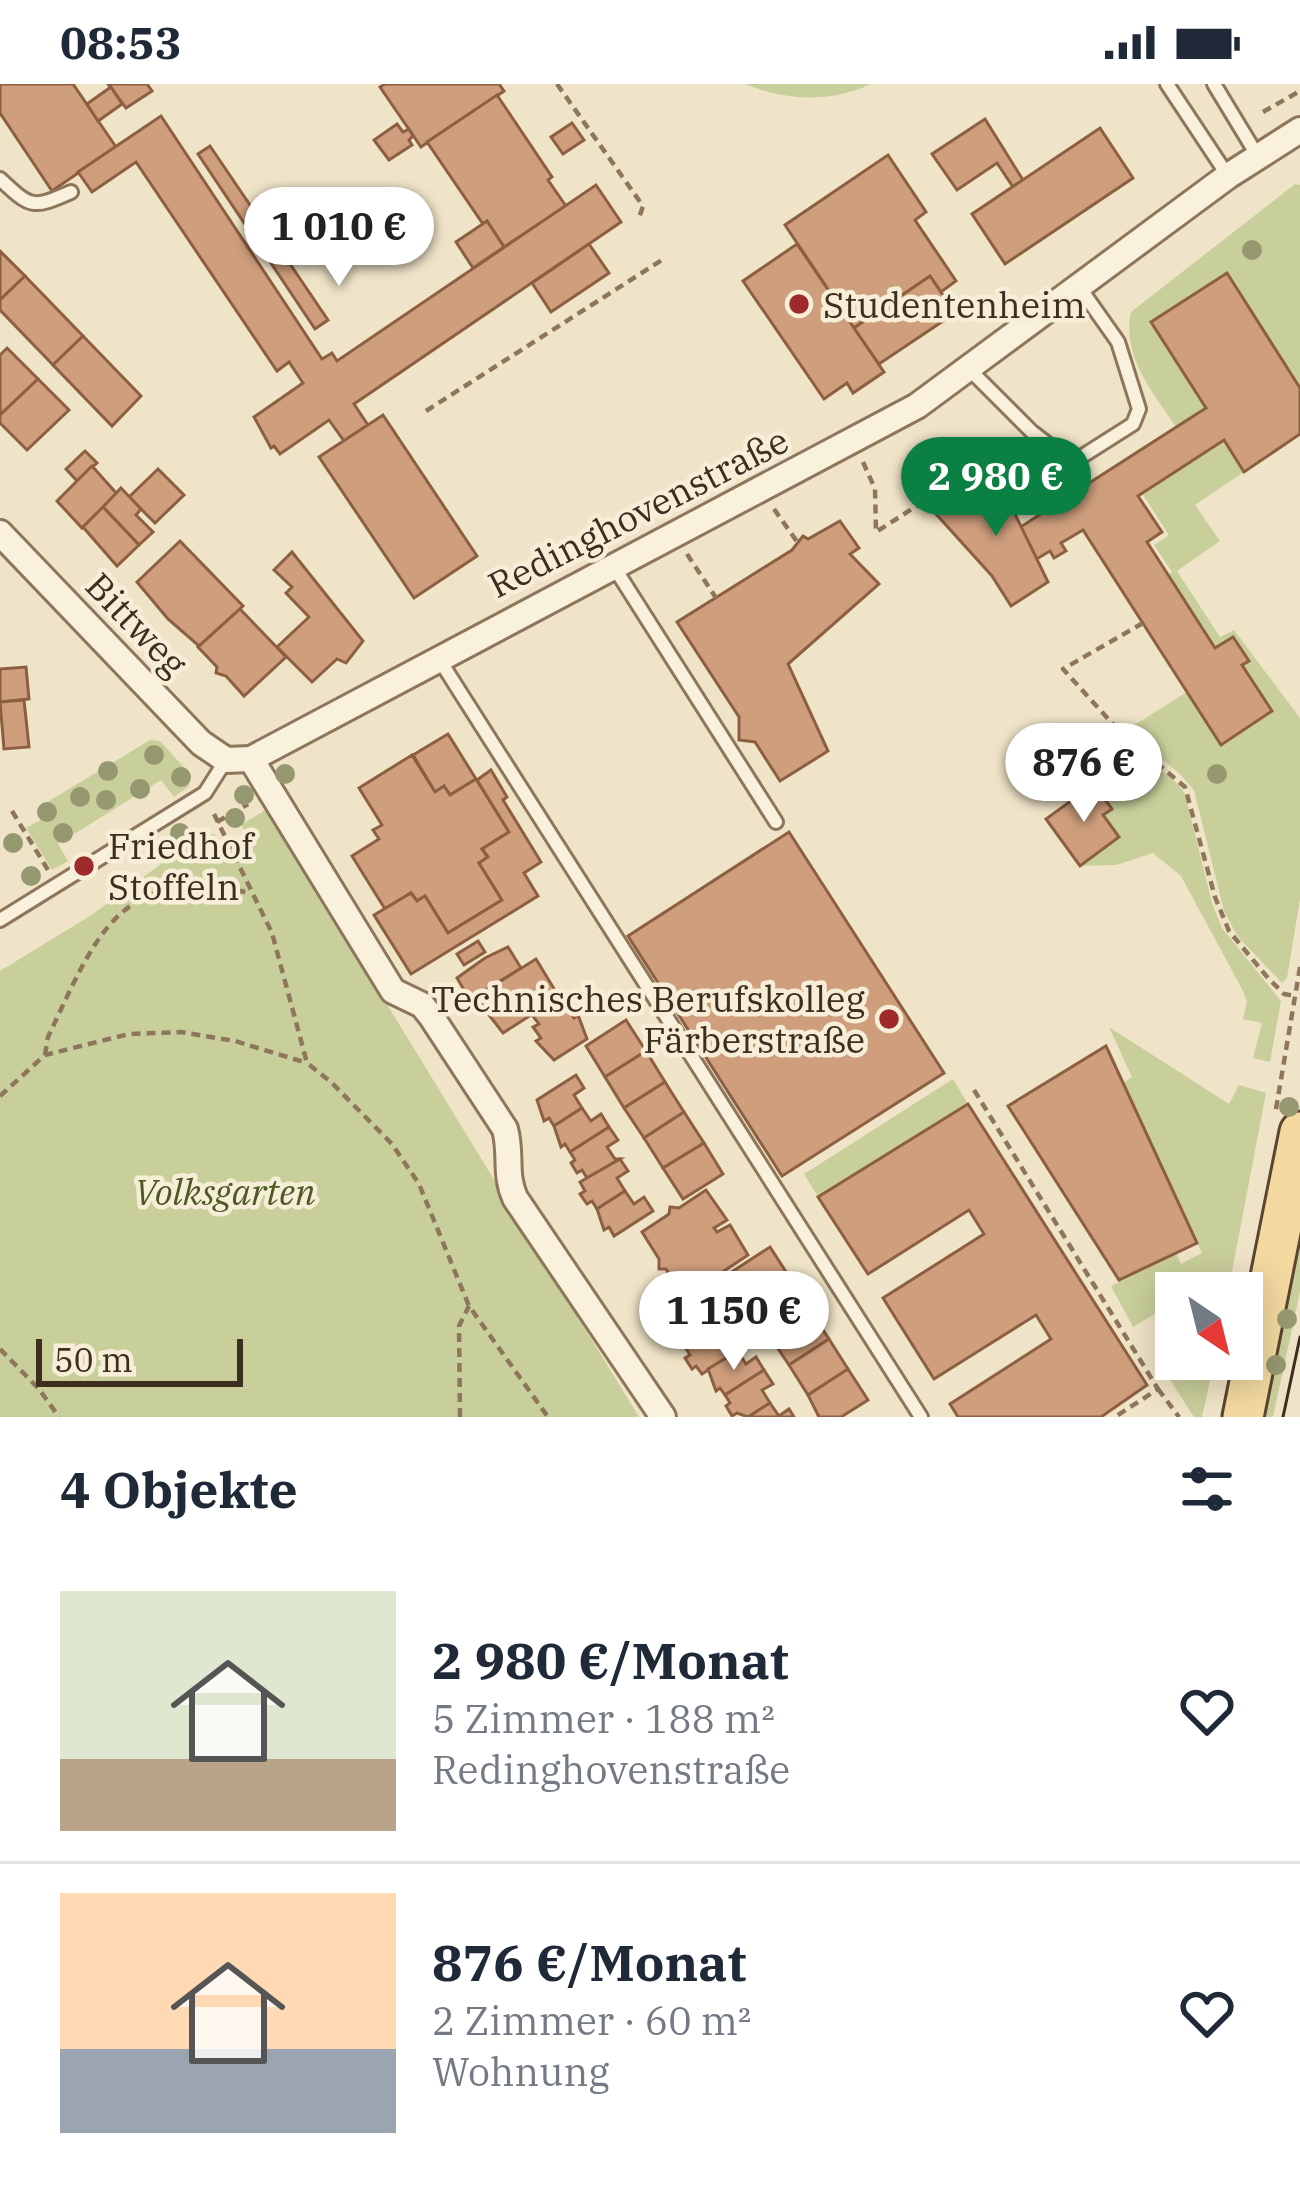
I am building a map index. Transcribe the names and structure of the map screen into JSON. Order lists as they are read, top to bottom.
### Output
{
  "streets": {
    "street": ["Redinghovenstraße", "Bittweg"]
  },
  "crossings": [
    ["Redinghovenstraße", "Bittweg"]
  ],
  "parks": ["Volksgarten"],
  "places": ["Studentenheim", "Friedhof Stoffeln", "Technisches Berufskolleg Färberstraße"],
  "scale_bar": "50 m",
  "north": "bottom right",
  "page": {
    "status": "08:53",
    "price": [
      "1 010 €",
      "2 980 €",
      "876 €",
      "1 150 €"
    ],
    "scale": "50 m",
    "heading": "4 Objekte",
    "list": [
      {
        "name": "2 980 €/Monat",
        "note": "5 Zimmer · 188 m² · Redinghovenstraße"
      },
      {
        "name": "876 €/Monat",
        "note": "2 Zimmer · 60 m² · Wohnung"
      }
    ]
  }
}
